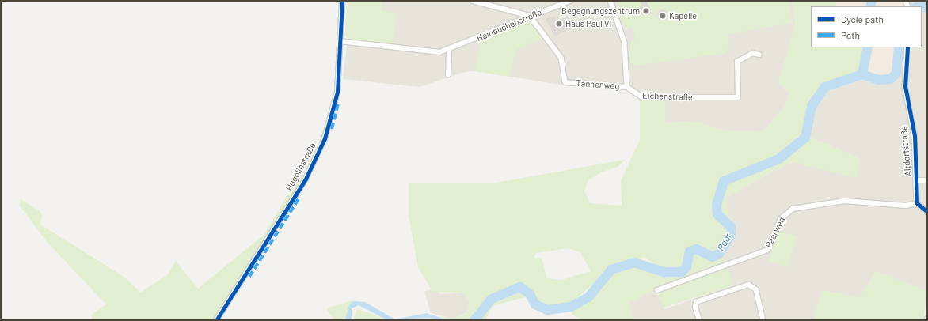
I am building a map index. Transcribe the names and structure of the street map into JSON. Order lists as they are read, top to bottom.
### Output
{
  "streets": {
    "street": [
      "Hainbuchenstraße",
      "Tannenweg",
      "Eichenstraße",
      "Altdorfstraße",
      "Hugolinstraße",
      "Paarweg"
    ]
  },
  "crossings": [
    ["Hainbuchenstraße", "Tannenweg"],
    ["Hainbuchenstraße", "Hugolinstraße"],
    ["Tannenweg", "Eichenstraße"],
    ["Altdorfstraße", "Paarweg"]
  ],
  "water": ["Paar"],
  "places": ["Begegnungszentrum", "Kapelle", "Haus Paul VI"],
  "legend": ["Cycle path", "Path"]
}
